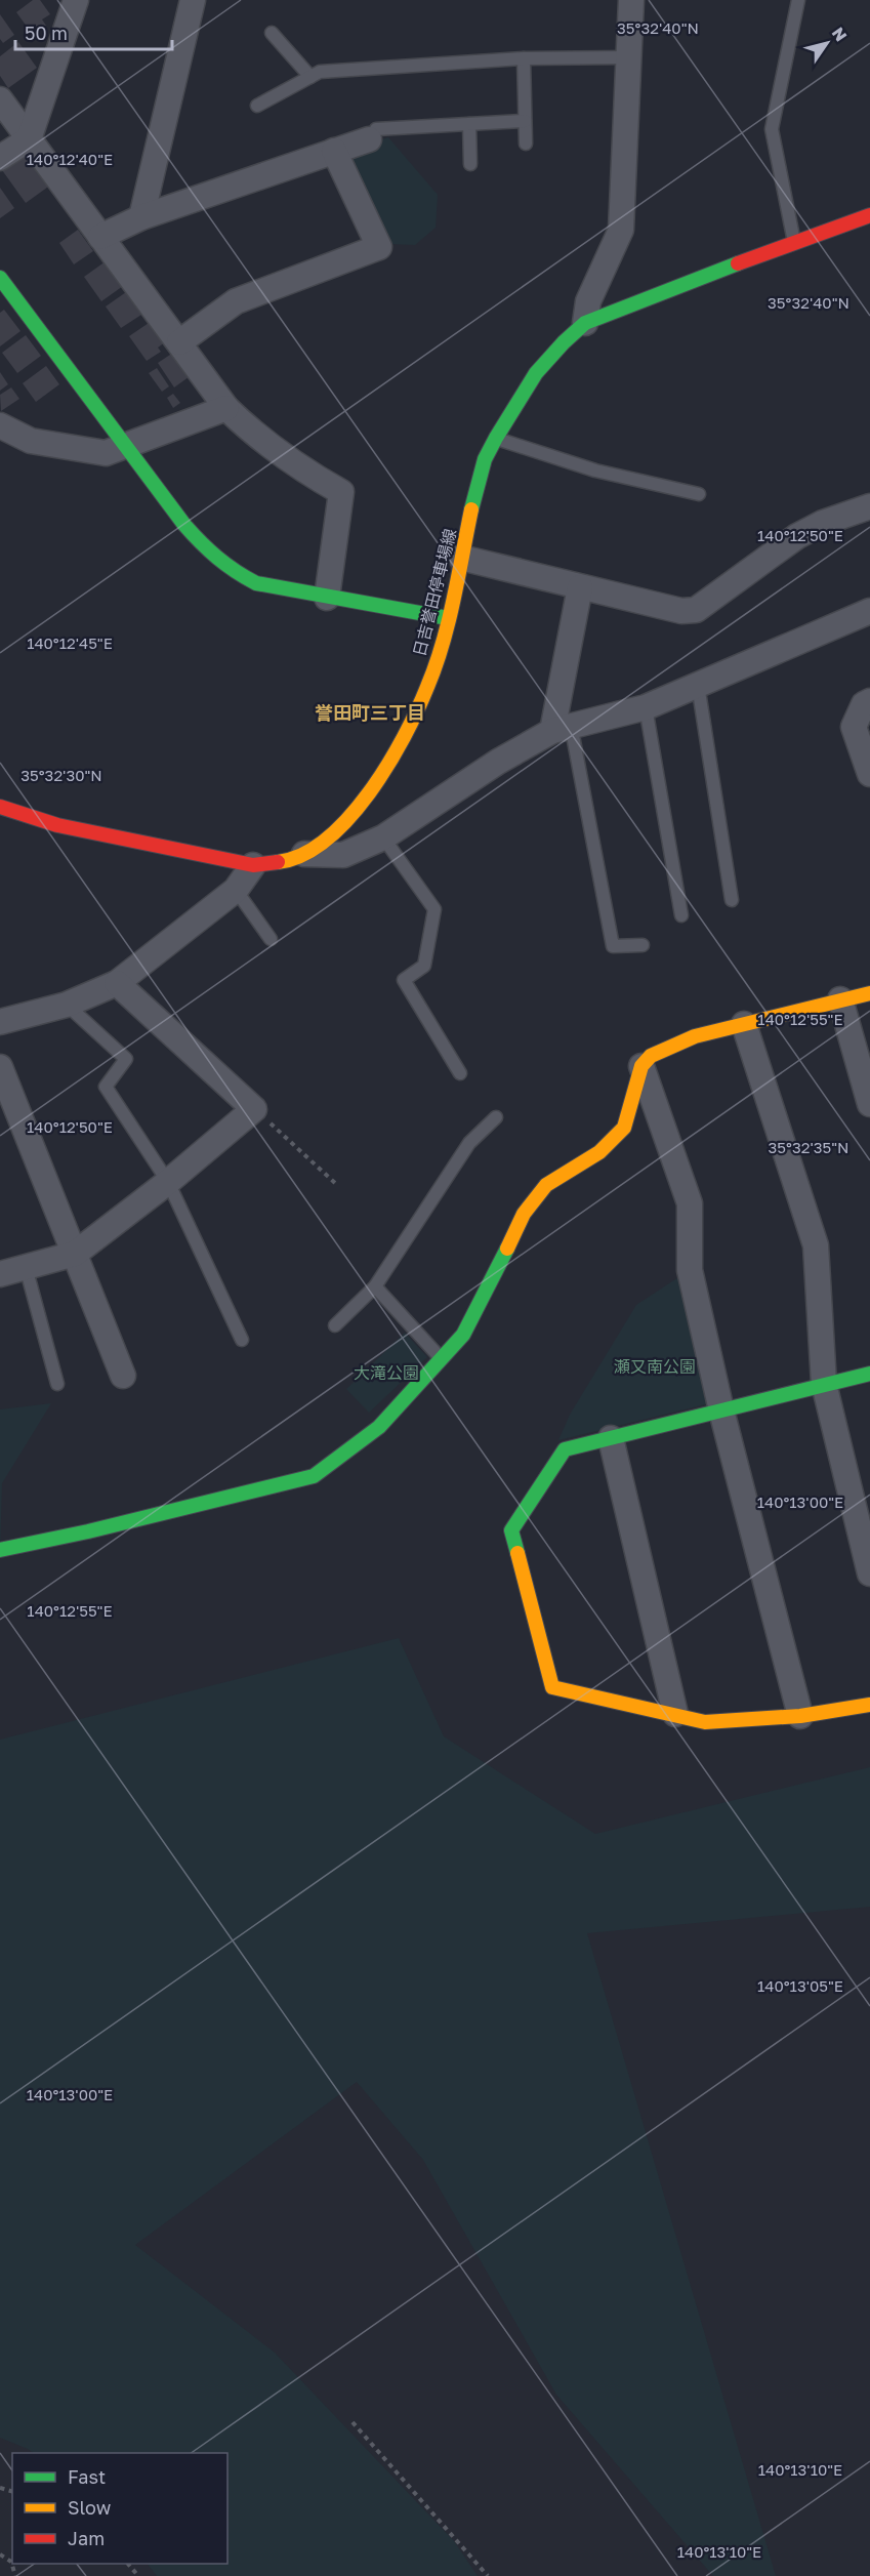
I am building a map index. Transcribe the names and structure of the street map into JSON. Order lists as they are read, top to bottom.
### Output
{
  "streets": {
    "street": ["日吉誉田停車場線"]
  },
  "districts": ["誉田町三丁目"],
  "parks": ["瀬又南公園", "大滝公園"],
  "legend": ["Fast", "Slow", "Jam"],
  "scale_bar": "50 m",
  "north": "top right",
  "coordinates": [
    "35°32'40\"N",
    "140°12'40\"E",
    "140°12'50\"E",
    "140°12'45\"E",
    "35°32'30\"N",
    "140°12'55\"E",
    "35°32'35\"N",
    "140°13'00\"E",
    "140°13'05\"E",
    "140°13'10\"E"
  ]
}
